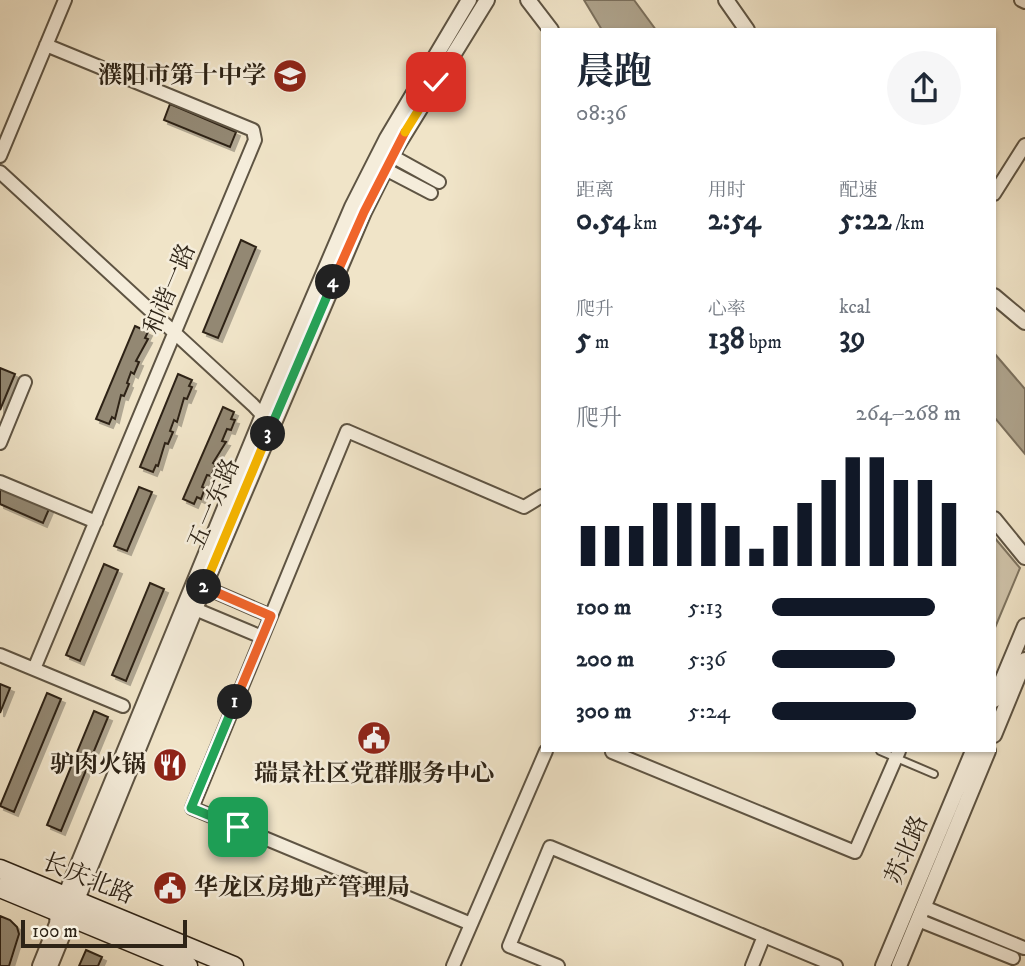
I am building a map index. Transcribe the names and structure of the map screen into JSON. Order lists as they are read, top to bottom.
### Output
{
  "streets": {
    "main road": ["长庆北路"],
    "street": ["和谐一路", "五一东路", "苏北路"]
  },
  "crossings": [
    ["五一东路", "长庆北路"]
  ],
  "places": {
    "school or university": ["濮阳市第十中学"],
    "public building": ["瑞景社区党群服务中心", "华龙区房地产管理局"],
    "restaurant": ["驴肉火锅"]
  },
  "scale_bar": "100 m",
  "page": {
    "heading": ["晨跑", "08:36"],
    "stats": [
      ["距离", "0.54 km"],
      ["用时", "2:54"],
      ["配速", "5:22 /km"],
      ["爬升", "5 m"],
      ["心率", "138 bpm"],
      ["kcal", "39"]
    ],
    "pins": [
      "4",
      "3",
      "2",
      "1"
    ],
    "chart": ["爬升", "264–268 m"],
    "list": [
      {
        "name": "100 m",
        "note": "5:13"
      },
      {
        "name": "200 m",
        "note": "5:36"
      },
      {
        "name": "300 m",
        "note": "5:24"
      }
    ],
    "scale": "100 m"
  }
}
